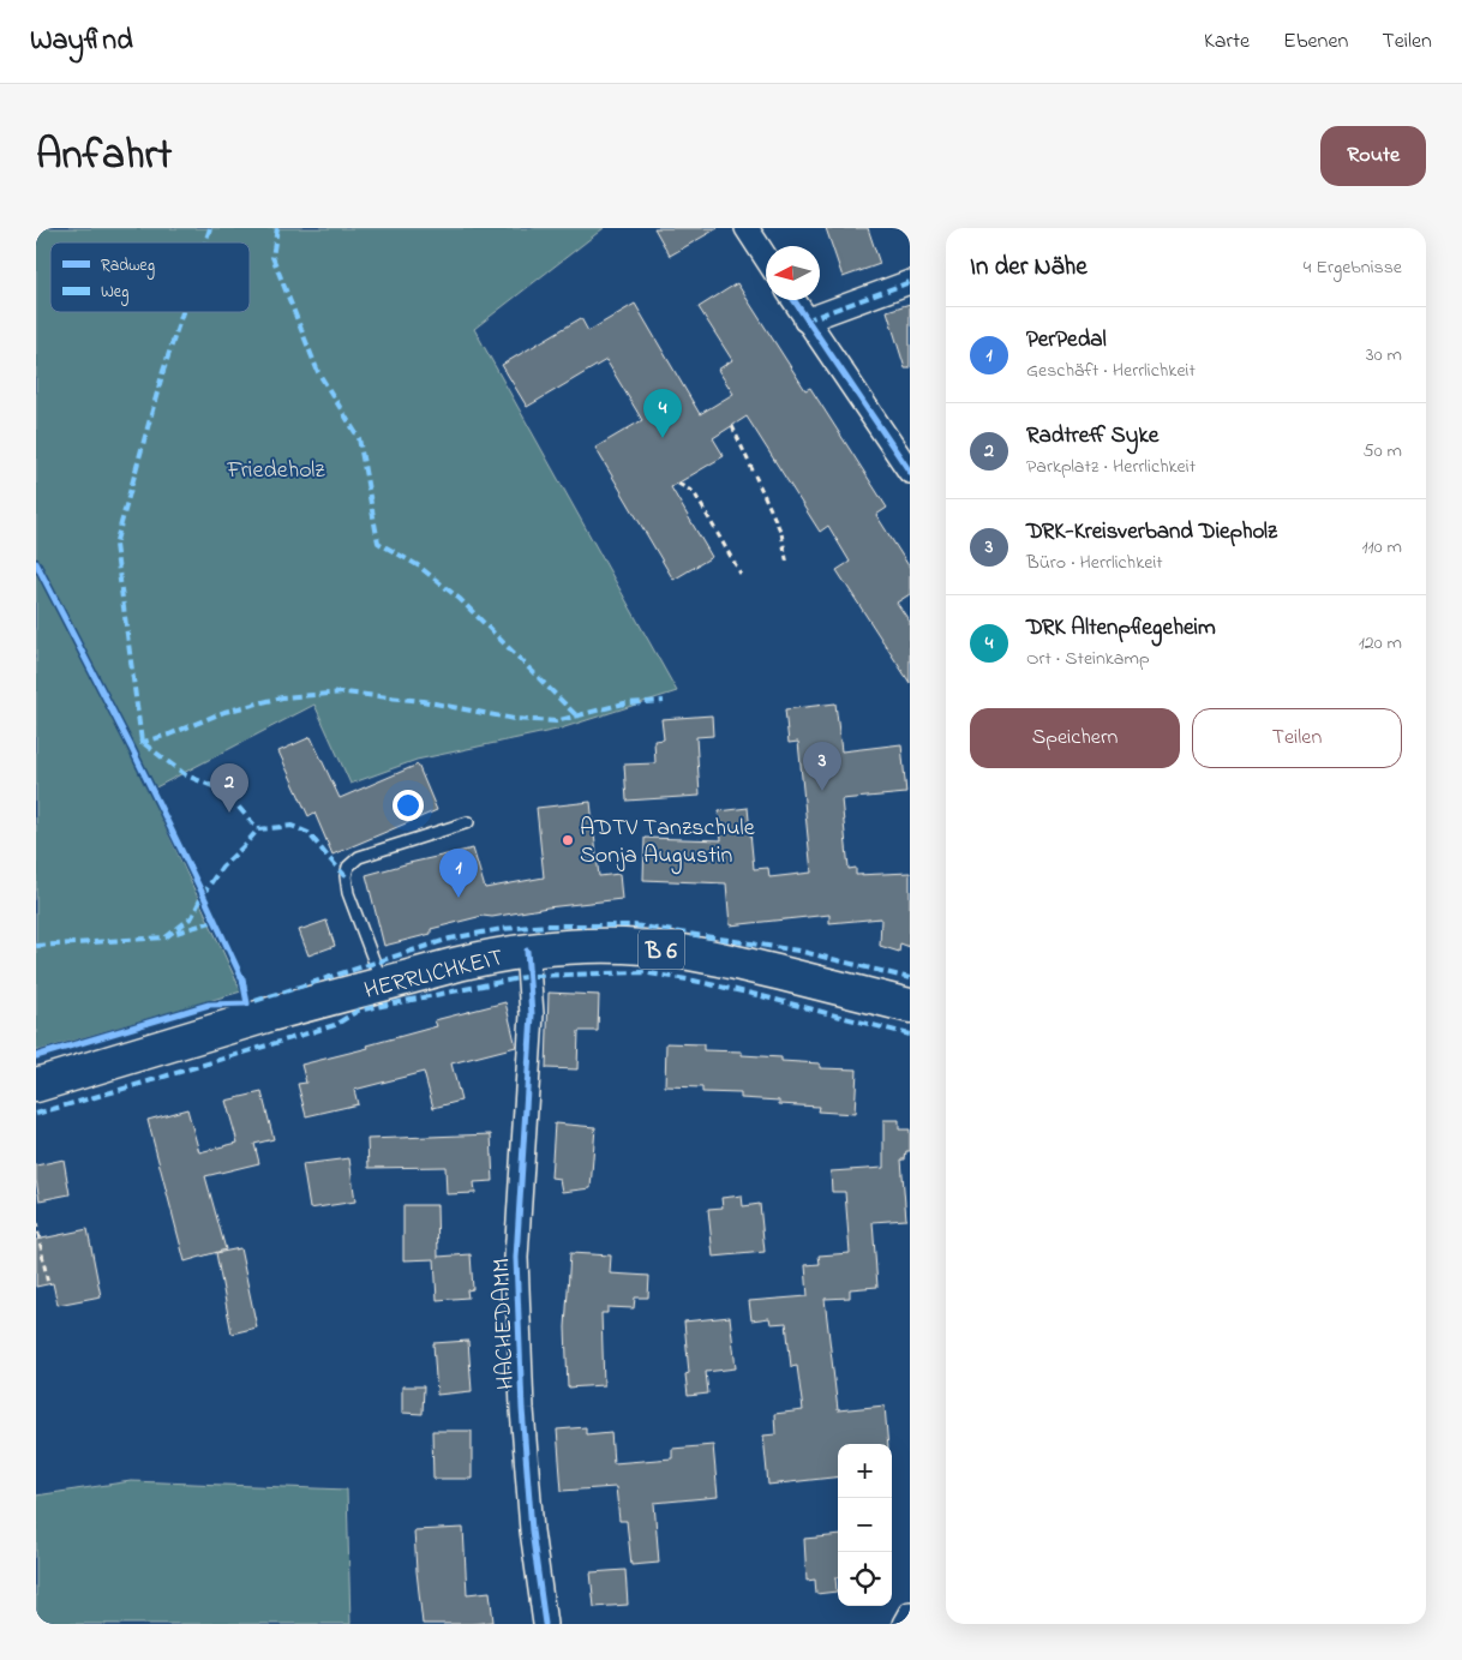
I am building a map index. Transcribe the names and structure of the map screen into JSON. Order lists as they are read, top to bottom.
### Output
{
  "streets": {
    "main road": ["B 6", "HERRLICHKEIT"],
    "street": ["HACHEDAMM"]
  },
  "crossings": [
    ["HERRLICHKEIT", "HACHEDAMM"]
  ],
  "parks": ["Friedeholz"],
  "places": ["ADTV Tanzschule Sonja Augustin"],
  "legend": ["Radweg", "Weg"],
  "north": "left",
  "page": {
    "header": "Wayfind",
    "nav": ["Karte", "Ebenen", "Teilen"],
    "title": "Anfahrt",
    "buttons": [
      "Route",
      ["Speichern", "Teilen"]
    ],
    "heading": ["In der Nähe", "4 Ergebnisse"],
    "list": [
      {
        "mark": "1",
        "name": "PerPedal",
        "note": "Geschäft · Herrlichkeit",
        "value": "30 m"
      },
      {
        "mark": "2",
        "name": "Radtreff Syke",
        "note": "Parkplatz · Herrlichkeit",
        "value": "50 m"
      },
      {
        "mark": "3",
        "name": "DRK-Kreisverband Diepholz",
        "note": "Büro · Herrlichkeit",
        "value": "110 m"
      },
      {
        "mark": "4",
        "name": "DRK Altenpflegeheim",
        "note": "Ort · Steinkamp",
        "value": "120 m"
      }
    ],
    "pins": [
      "4",
      "3",
      "2",
      "1"
    ],
    "map_buttons": ["+", "−"]
  }
}
